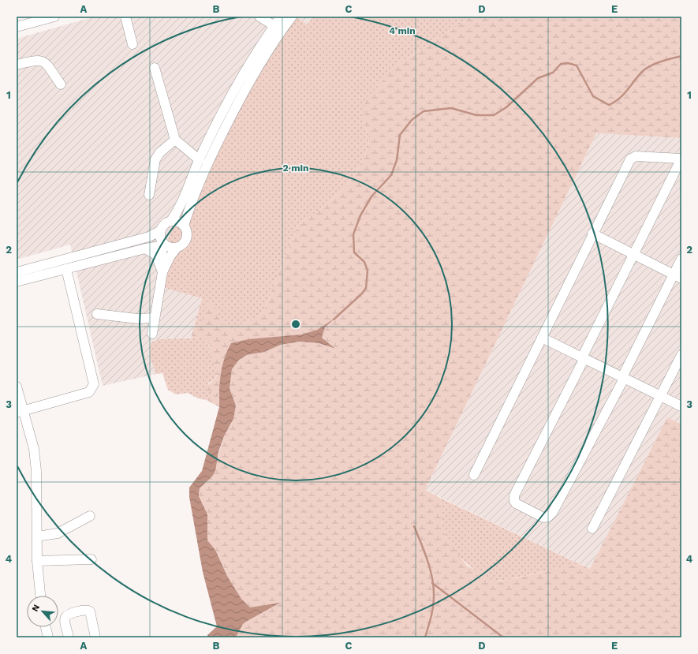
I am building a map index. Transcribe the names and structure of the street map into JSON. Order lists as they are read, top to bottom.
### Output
{
  "north": "top left",
  "grid": {
    "columns": [
      "A",
      "B",
      "C",
      "D",
      "E"
    ],
    "rows": [
      "1",
      "2",
      "3",
      "4"
    ]
  },
  "rings": ["4 min", "2 min"]
}
